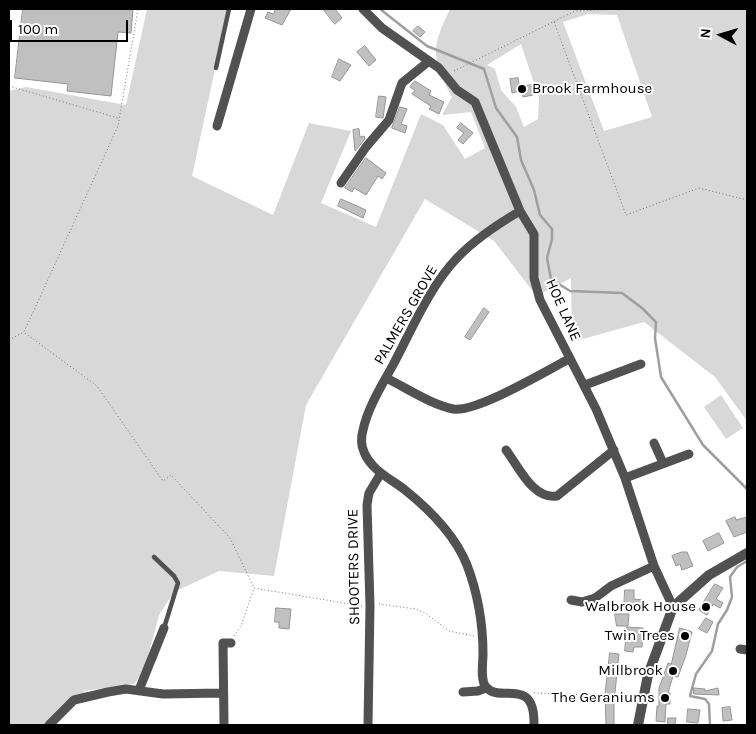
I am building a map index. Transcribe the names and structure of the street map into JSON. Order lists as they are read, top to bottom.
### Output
{
  "streets": {
    "street": ["HOE LANE", "PALMERS GROVE", "SHOOTERS DRIVE"]
  },
  "crossings": [
    ["HOE LANE", "PALMERS GROVE"],
    ["PALMERS GROVE", "SHOOTERS DRIVE"]
  ],
  "places": [
    "Brook Farmhouse",
    "Walbrook House",
    "Twin Trees",
    "Millbrook",
    "The Geraniums"
  ],
  "scale_bar": "100 m",
  "north": "left"
}
